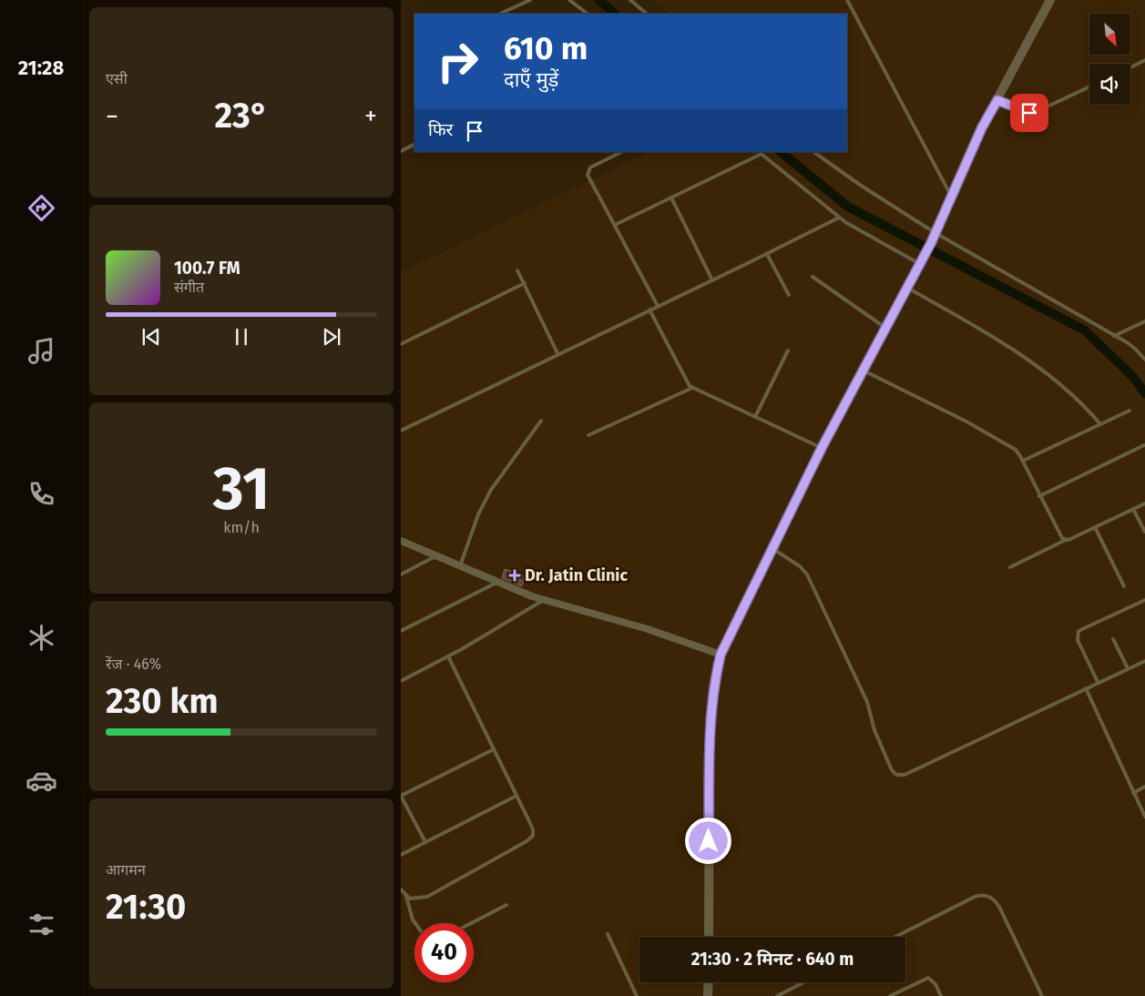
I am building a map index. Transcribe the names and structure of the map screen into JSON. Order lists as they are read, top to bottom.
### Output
{
  "places": {
    "health": ["Dr. Jatin Clinic"]
  },
  "north": "bottom right",
  "page": {
    "tabs": "21:28",
    "tile": [
      "एसी",
      ["31", "km/h"],
      ["रेंज · 46%", "230 km"],
      ["आगमन", "21:30"]
    ],
    "turn": ["610 m", "दाएँ मुड़ें"],
    "heat": ["−", "23°", "+"],
    "then": "फिर",
    "song": ["100.7 FM", "संगीत"],
    "limit": "40",
    "trip": "21:30 · 2 मिनट · 640 m"
  }
}
